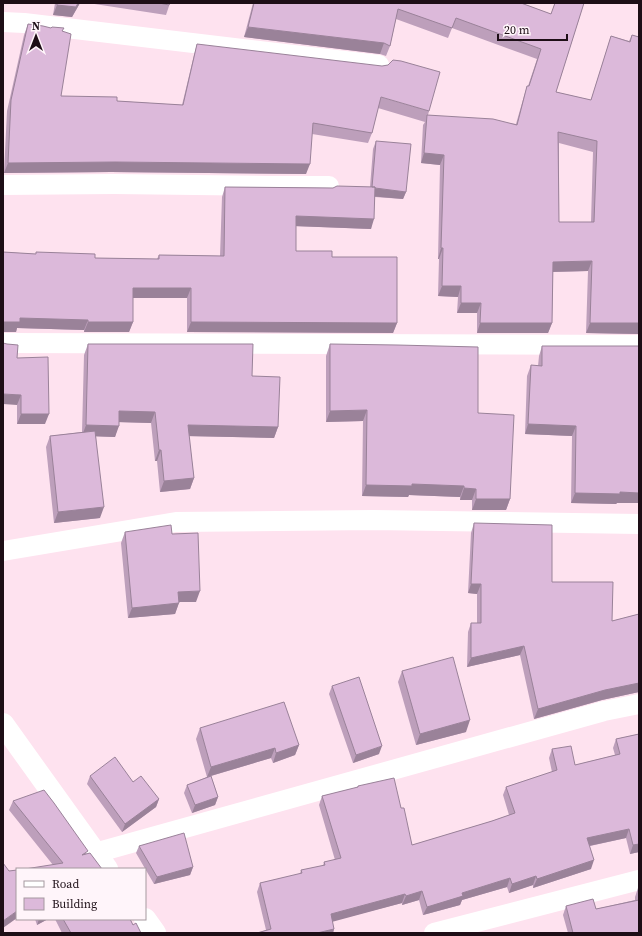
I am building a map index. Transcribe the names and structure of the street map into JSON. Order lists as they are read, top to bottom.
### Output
{
  "legend": ["Road", "Building"],
  "scale_bar": "20 m",
  "north": "top"
}
